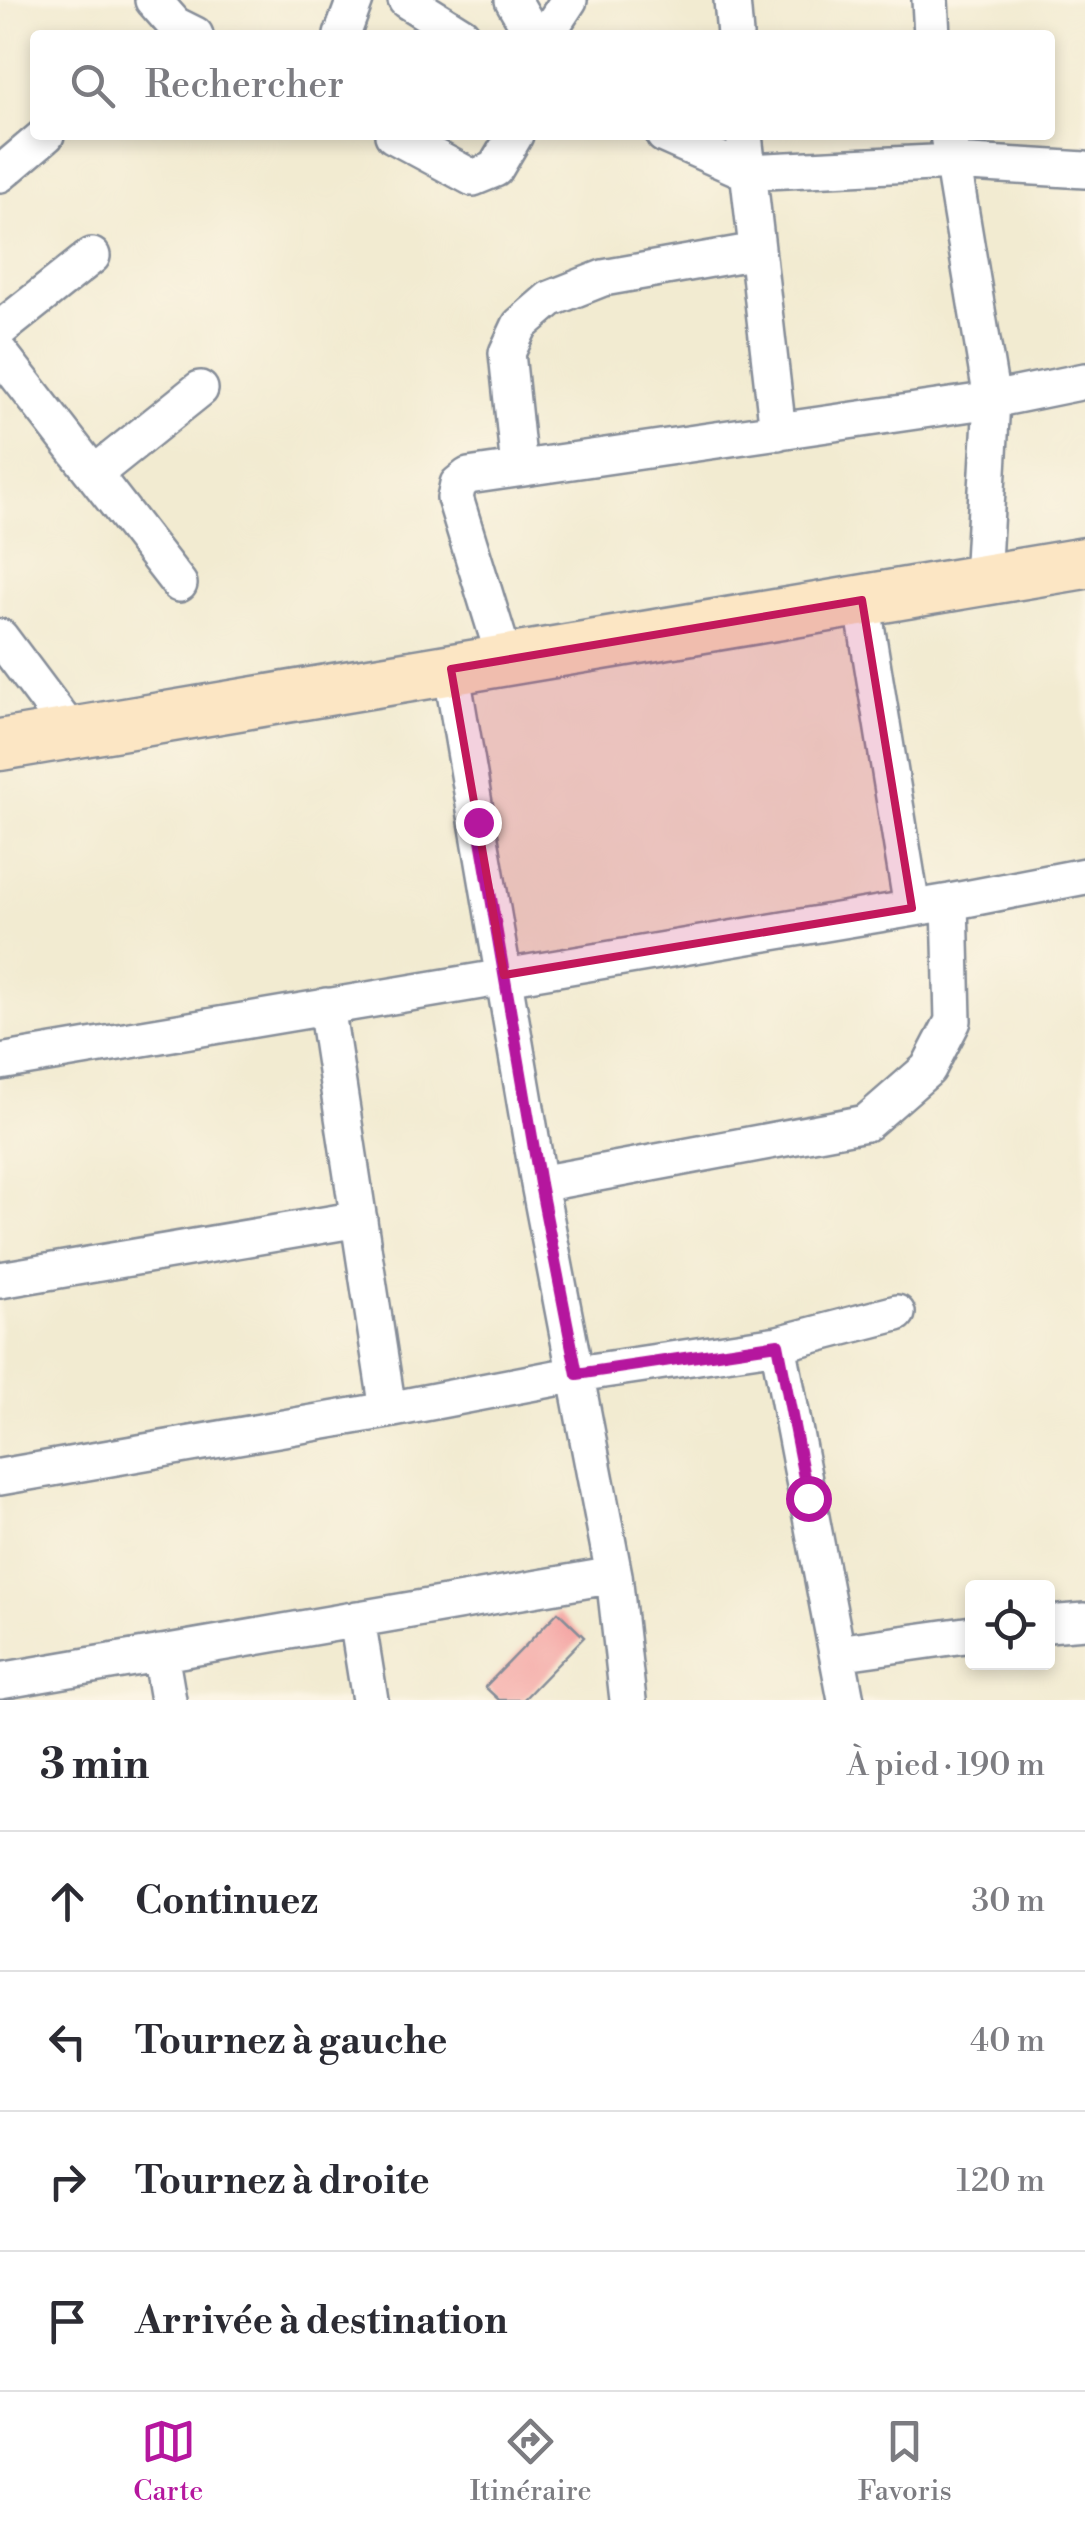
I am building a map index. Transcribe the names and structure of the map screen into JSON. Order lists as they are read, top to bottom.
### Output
{
  "page": {
    "search": "Rechercher",
    "heading": ["3 min", "À pied · 190 m"],
    "list": [
      ["Continuez", "30 m"],
      ["Tournez à gauche", "40 m"],
      ["Tournez à droite", "120 m"],
      "Arrivée à destination"
    ],
    "nav": ["Carte", "Itinéraire", "Favoris"]
  }
}
